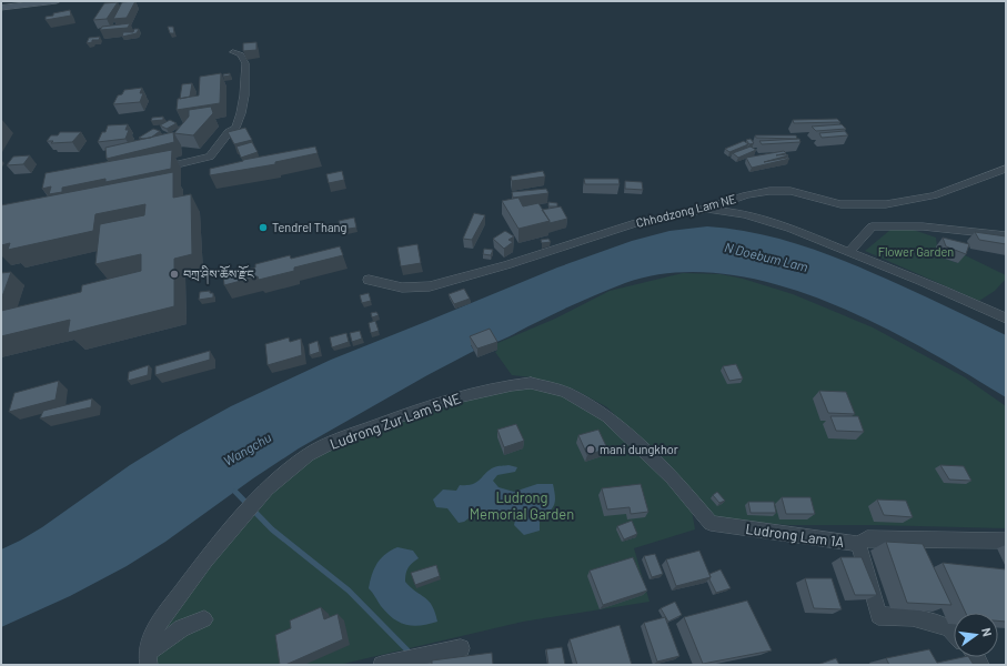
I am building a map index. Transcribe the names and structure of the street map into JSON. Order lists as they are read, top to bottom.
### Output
{
  "streets": {
    "street": ["Chhodzong Lam NE", "Ludrong Zur Lam 5 NE", "Ludrong Lam 1A"]
  },
  "crossings": [
    ["Ludrong Zur Lam 5 NE", "Ludrong Lam 1A"]
  ],
  "water": ["N Doebum Lam", "Wangchu"],
  "parks": ["Flower Garden", "Ludrong Memorial Garden"],
  "places": ["Tendrel Thang", "བཀྲ་ཤིས་ཆོས་རྫོང", "mani dungkhor"],
  "north": "right"
}
